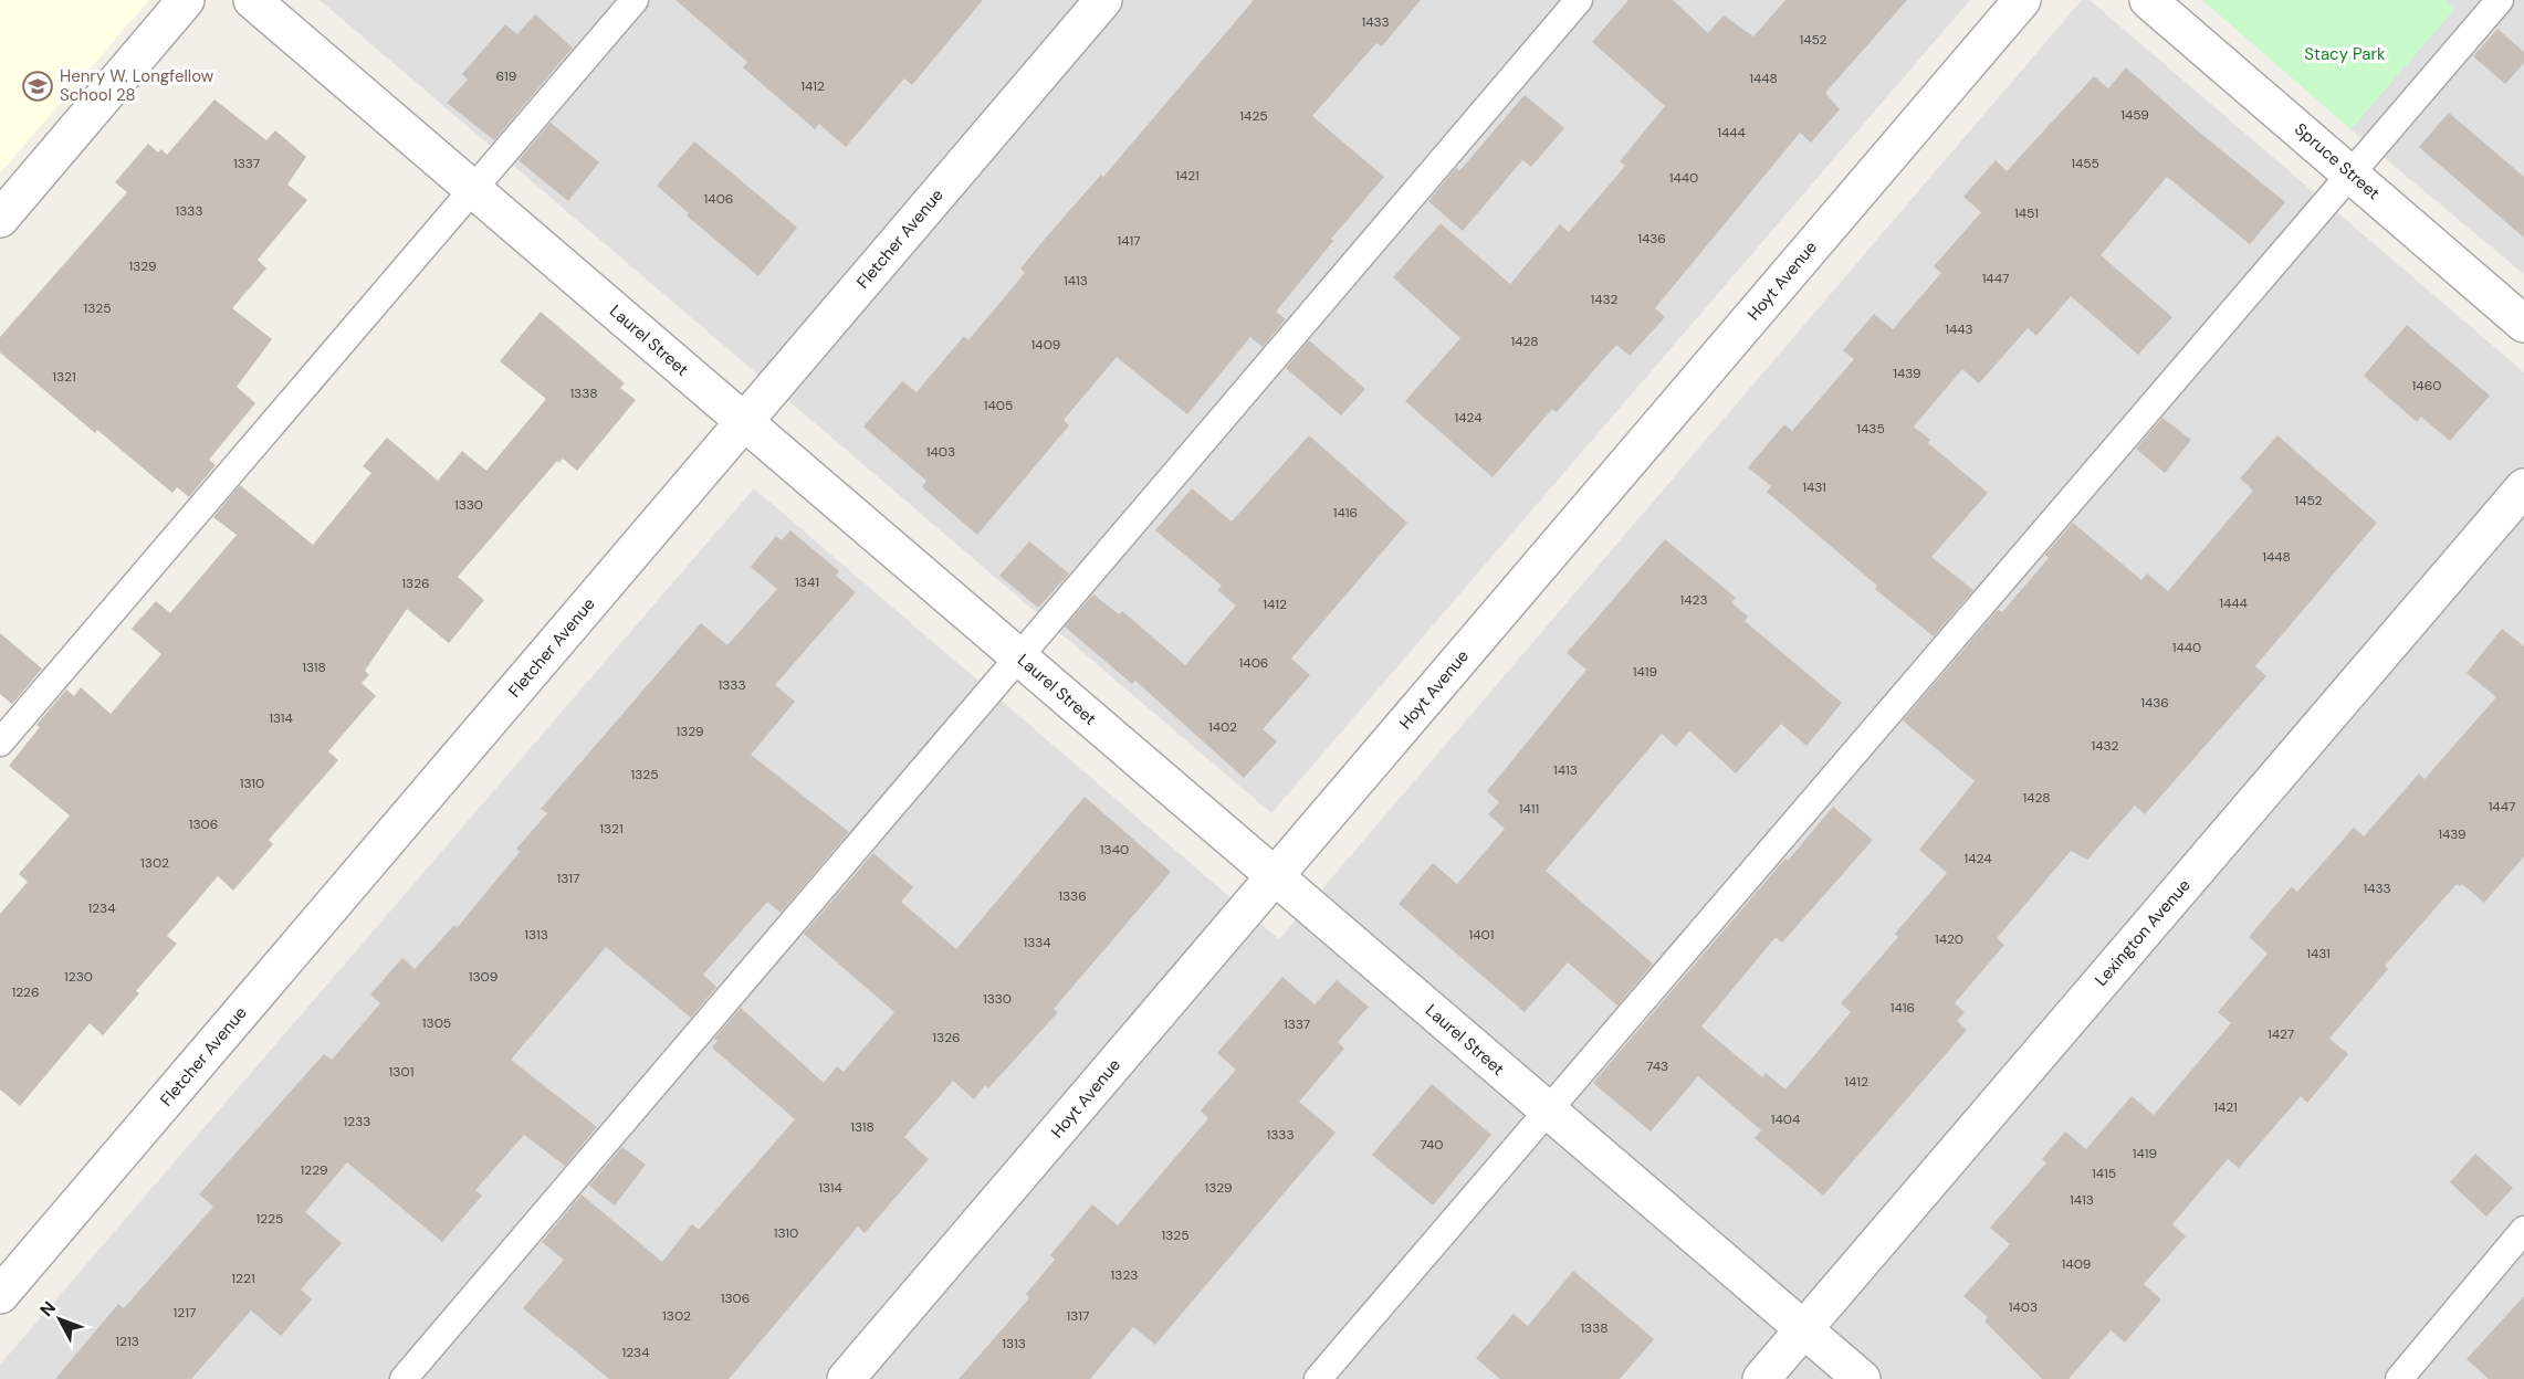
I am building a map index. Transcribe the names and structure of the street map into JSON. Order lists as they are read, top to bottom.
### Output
{
  "streets": {
    "street": [
      "Spruce Street",
      "Fletcher Avenue",
      "Hoyt Avenue",
      "Laurel Street",
      "Lexington Avenue"
    ]
  },
  "crossings": [
    ["Fletcher Avenue", "Laurel Street"],
    ["Hoyt Avenue", "Laurel Street"],
    ["Laurel Street", "Lexington Avenue"]
  ],
  "parks": ["Stacy Park"],
  "places": {
    "school or university": ["Henry W. Longfellow School 28"]
  },
  "house_numbers": [
    "1433",
    "1452",
    "619",
    "1448",
    "1412",
    "1459",
    "1425",
    "1444",
    "1337",
    "1455",
    "1421",
    "1440",
    "1406",
    "1333",
    "1451",
    "1436",
    "1417",
    "1329",
    "1447",
    "1413",
    "1432",
    "1325",
    "1443",
    "1428",
    "1409",
    "1439",
    "1321",
    "1460",
    "1338",
    "1405",
    "1424",
    "1435",
    "1403",
    "1431",
    "1452",
    "1330",
    "1416",
    "1448",
    "1341",
    "1326",
    "1423",
    "1444",
    "1412",
    "1440",
    "1406",
    "1318",
    "1419",
    "1333",
    "1436",
    "1314",
    "1402",
    "1329",
    "1432",
    "1413",
    "1325",
    "1310",
    "1428",
    "1447",
    "1411",
    "1306",
    "1321",
    "1439",
    "1340",
    "1424",
    "1302",
    "1317",
    "1433",
    "1336",
    "1234",
    "1313",
    "1401",
    "1420",
    "1334",
    "1431",
    "1230",
    "1309",
    "1226",
    "1330",
    "1416",
    "1305",
    "1337",
    "1427",
    "1326",
    "743",
    "1301",
    "1412",
    "1421",
    "1404",
    "1233",
    "1318",
    "1333",
    "740",
    "1419",
    "1229",
    "1415",
    "1314",
    "1329",
    "1413",
    "1225",
    "1310",
    "1325",
    "1409",
    "1323",
    "1221",
    "1306",
    "1403",
    "1217",
    "1302",
    "1317",
    "1338",
    "1213",
    "1313",
    "1234"
  ],
  "north": "top left"
}
